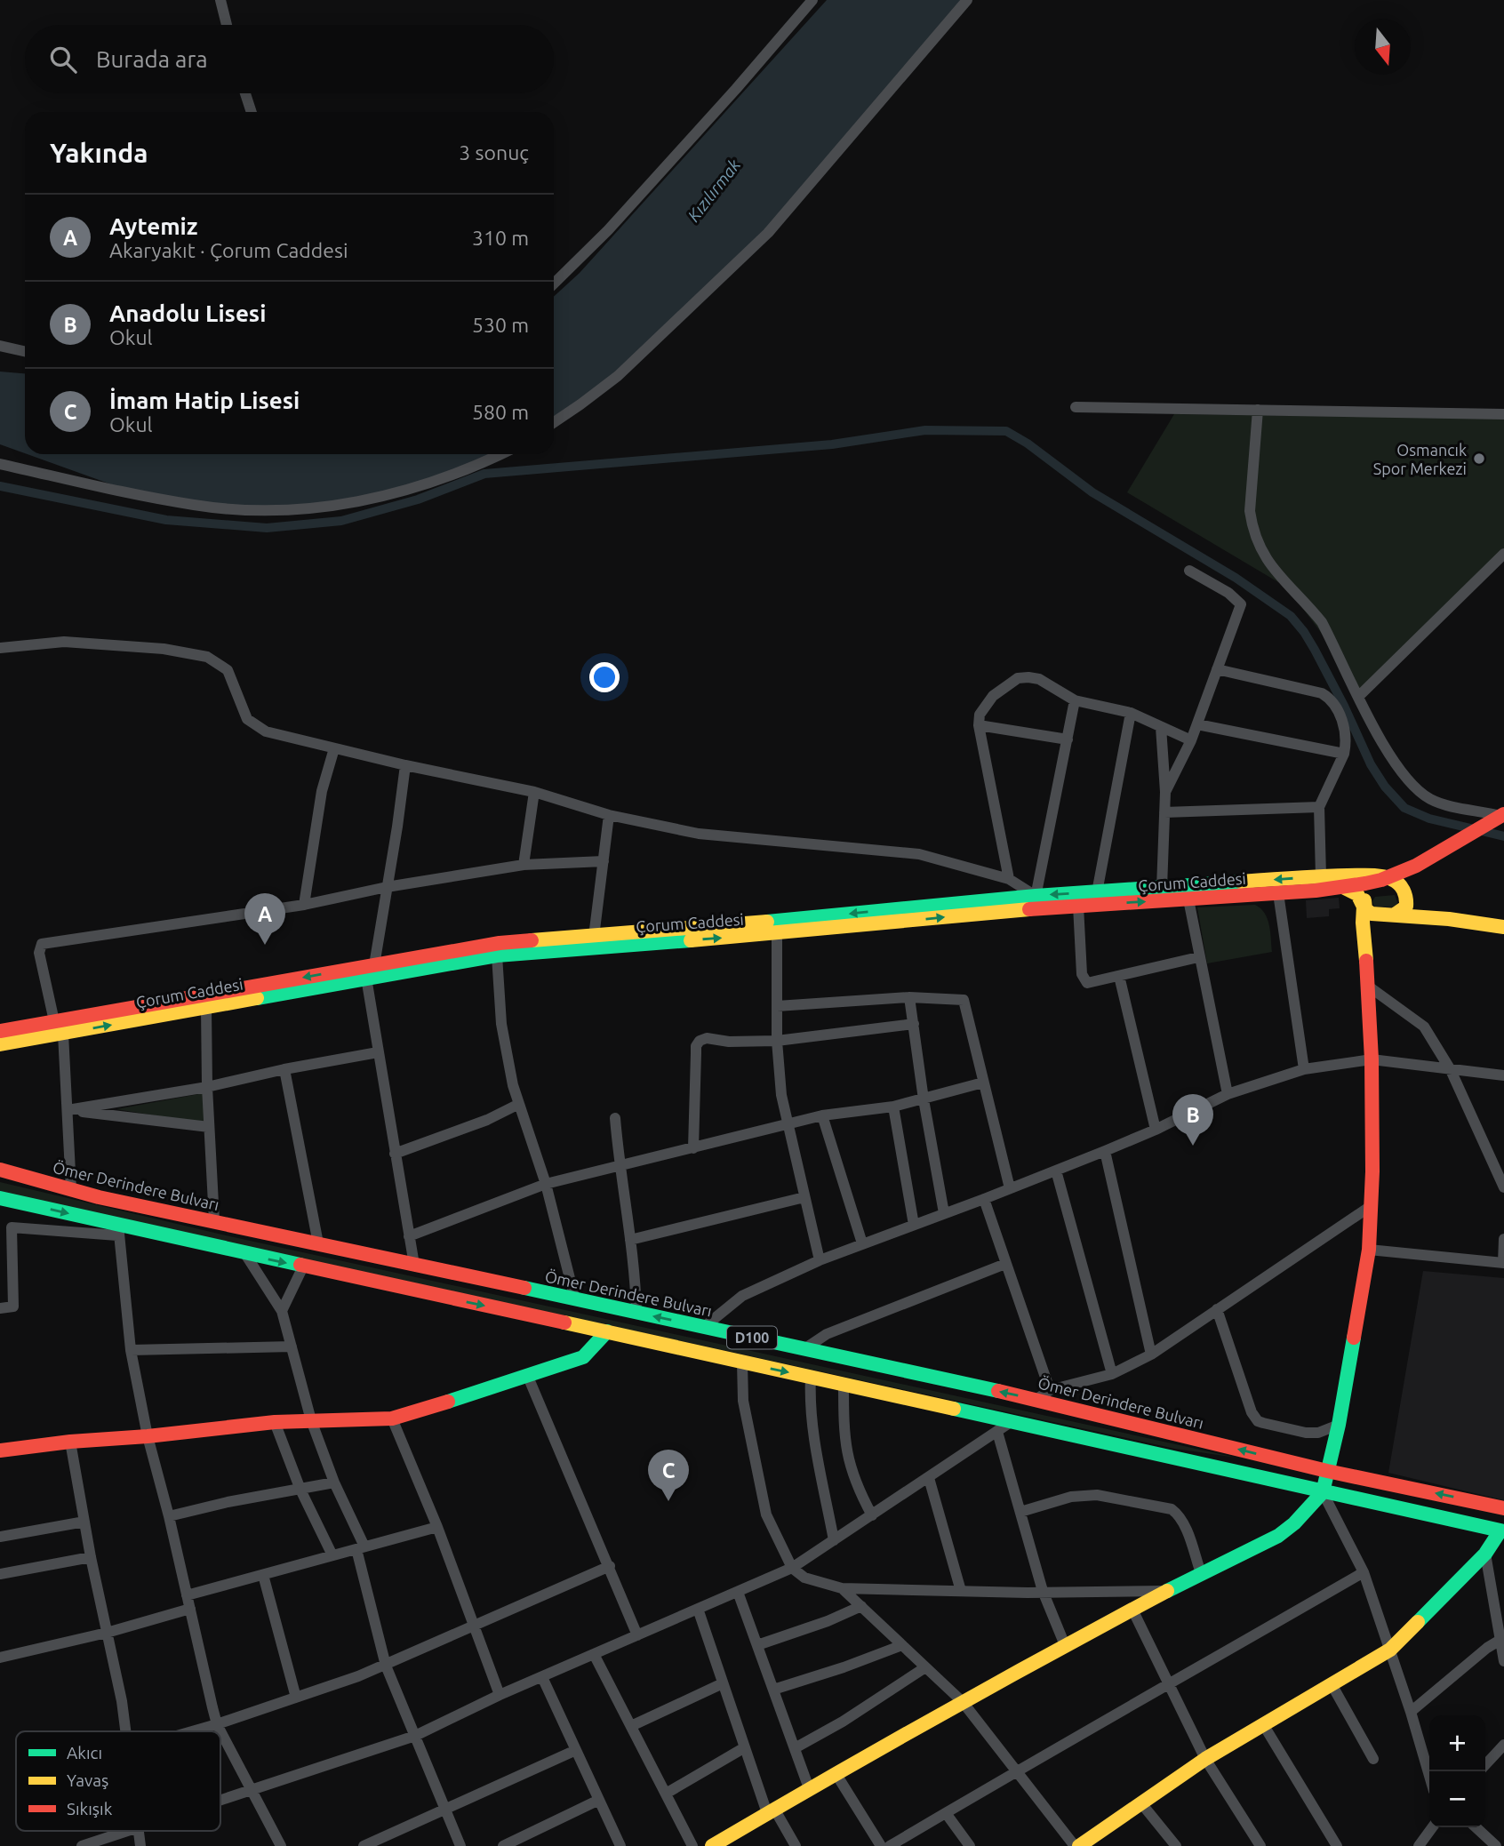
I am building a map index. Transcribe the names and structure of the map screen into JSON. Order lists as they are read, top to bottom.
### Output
{
  "streets": {
    "main road": ["Çorum Caddesi", "Ömer Derindere Bulvarı", "D100"]
  },
  "water": ["Kızılırmak"],
  "places": ["Osmancık Spor Merkezi"],
  "legend": ["Akıcı", "Yavaş", "Sıkışık"],
  "north": "bottom",
  "page": {
    "search": "Burada ara",
    "heading": ["Yakında", "3 sonuç"],
    "list": [
      {
        "mark": "A",
        "name": "Aytemiz",
        "note": "Akaryakıt · Çorum Caddesi",
        "value": "310 m"
      },
      {
        "mark": "B",
        "name": "Anadolu Lisesi",
        "note": "Okul",
        "value": "530 m"
      },
      {
        "mark": "C",
        "name": "İmam Hatip Lisesi",
        "note": "Okul",
        "value": "580 m"
      }
    ],
    "pins": ["A", "B", "C"],
    "map_buttons": ["+", "−"]
  }
}
